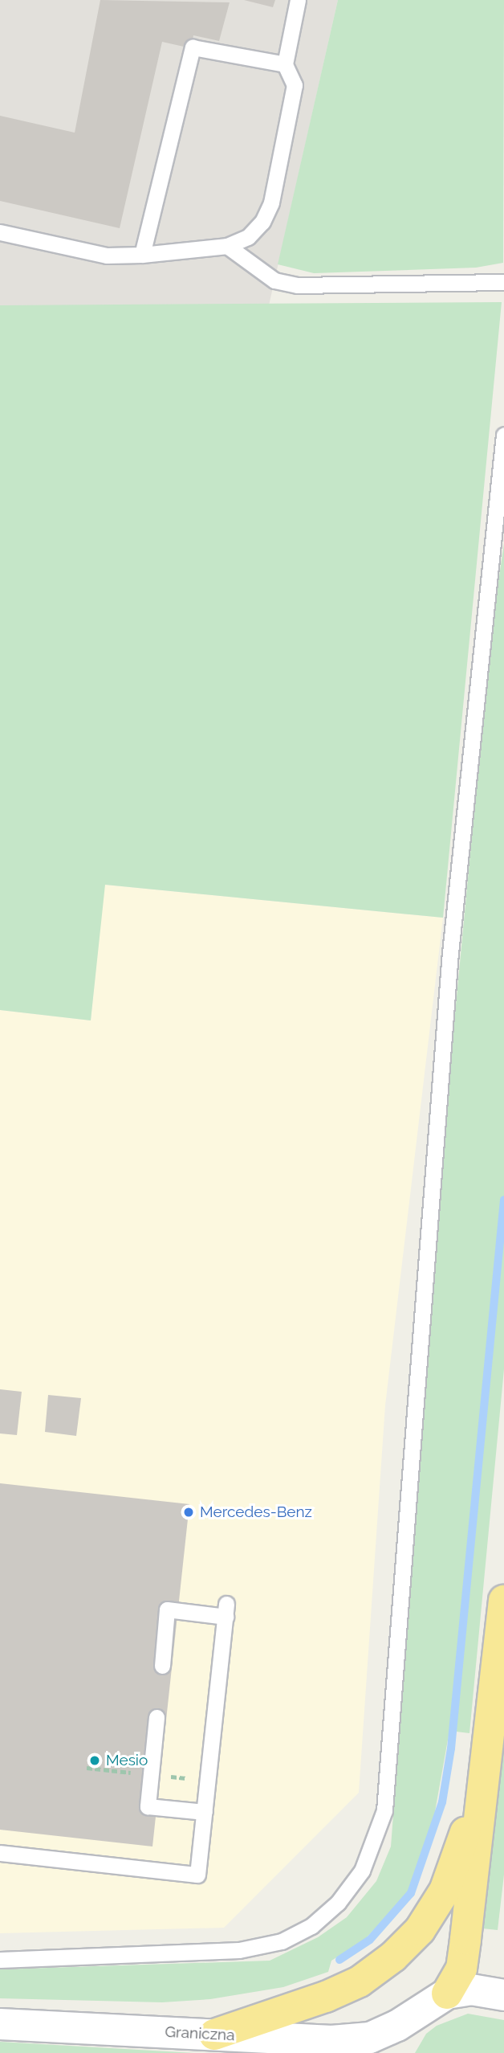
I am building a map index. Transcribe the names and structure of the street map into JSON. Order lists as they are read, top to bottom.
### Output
{
  "streets": {
    "main road": ["Graniczna"]
  },
  "places": ["Mercedes-Benz", "Mesio"]
}
